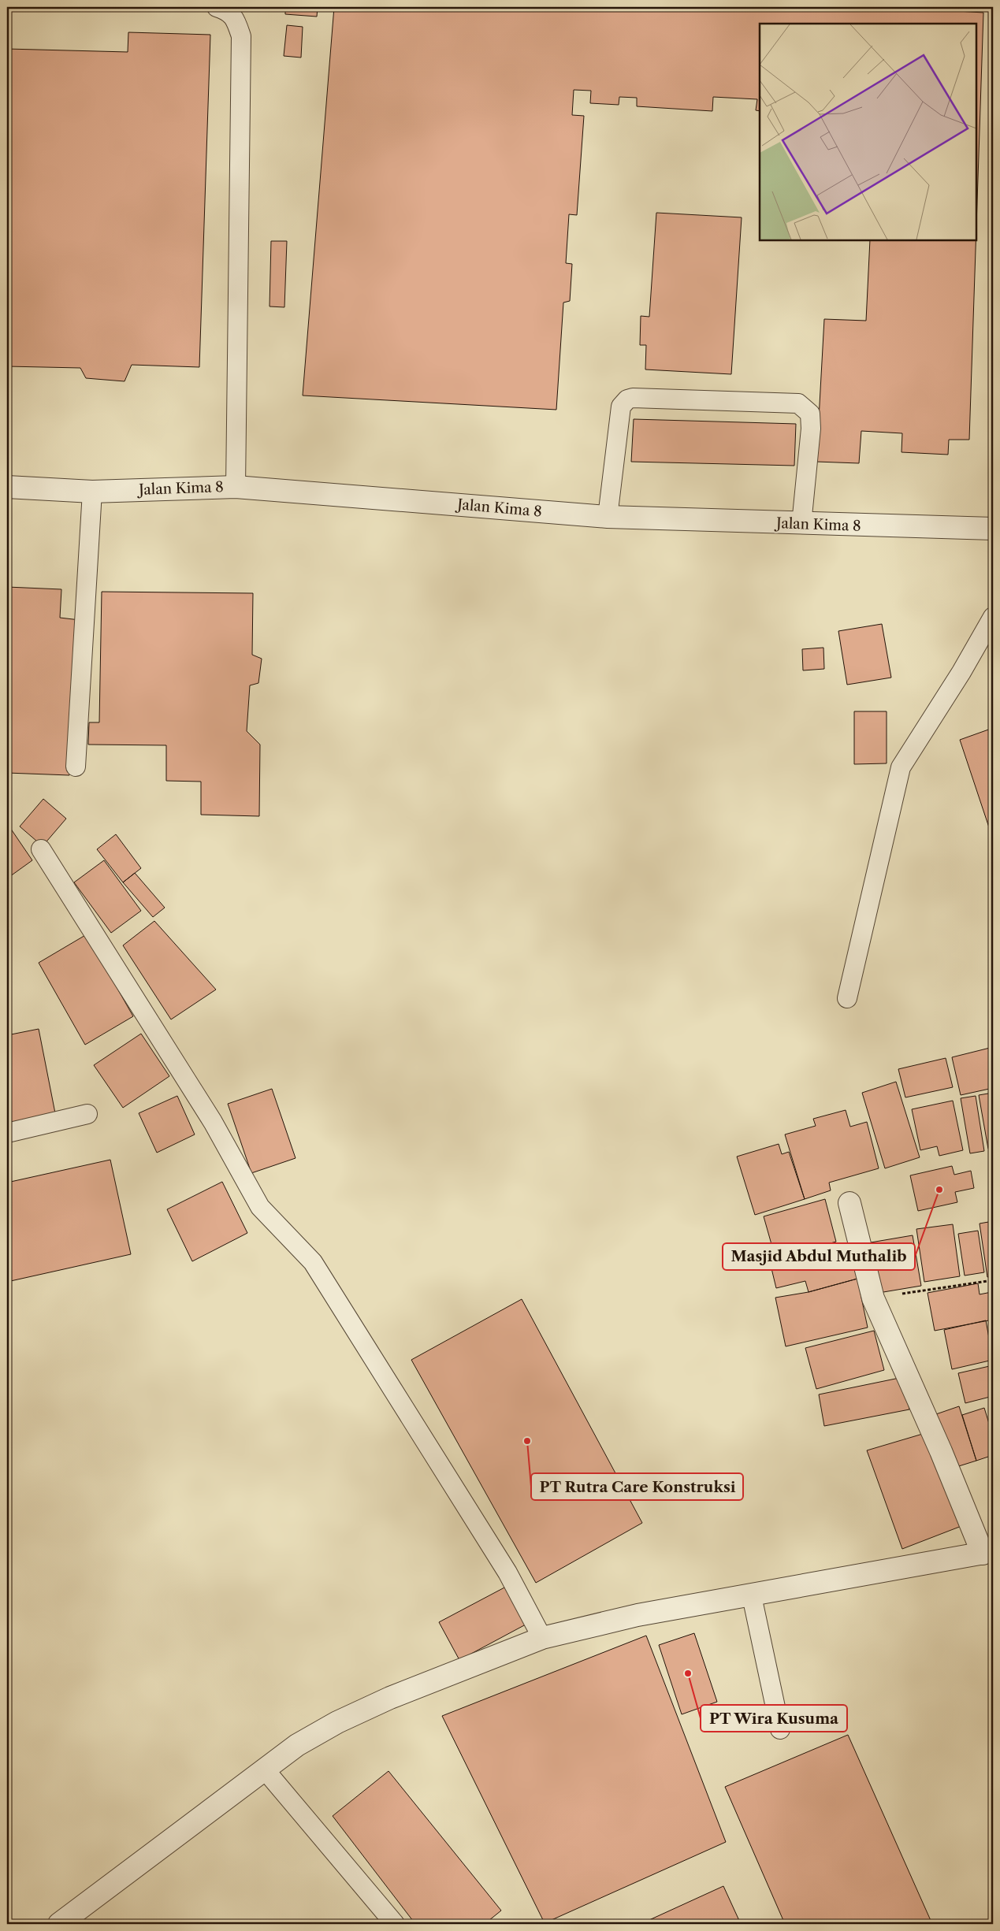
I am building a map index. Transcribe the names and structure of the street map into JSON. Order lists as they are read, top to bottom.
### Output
{
  "streets": {
    "street": ["Jalan Kima 8"]
  },
  "places": ["Masjid Abdul Muthalib", "PT Rutra Care Konstruksi", "PT Wira Kusuma"]
}
